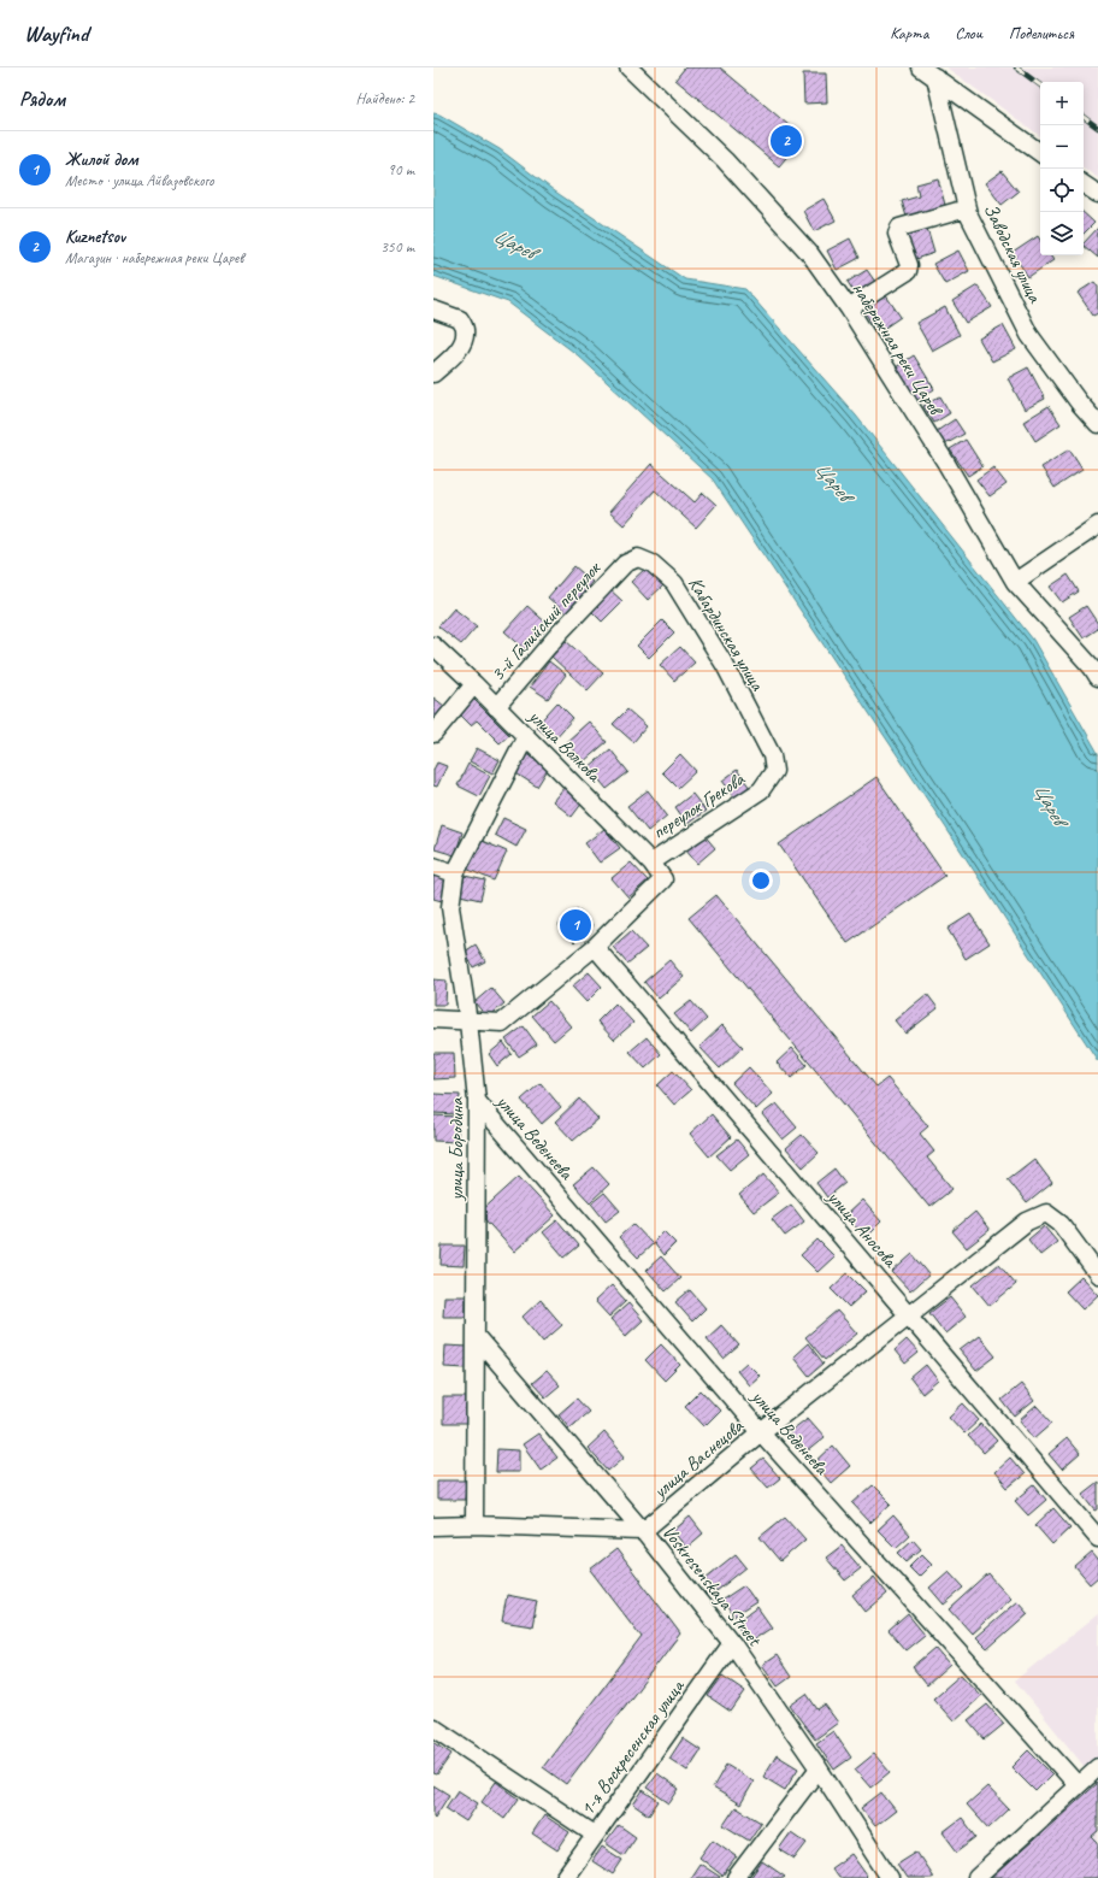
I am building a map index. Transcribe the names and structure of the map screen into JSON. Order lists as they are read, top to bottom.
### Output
{
  "streets": {
    "street": [
      "Заводская улица",
      "набережная реки Царев",
      "3-й Галийский переулок",
      "Кабардинская улица",
      "улица Волкова",
      "переулок Грекова",
      "улица Веденеева",
      "улица Бородина",
      "улица Аносова",
      "улица Васнецова",
      "Voskresenskaya Street",
      "1-я Воскресенская улица"
    ]
  },
  "crossings": [
    ["3-й Галийский переулок", "Кабардинская улица"],
    ["3-й Галийский переулок", "улица Волкова"],
    ["Кабардинская улица", "переулок Грекова"],
    ["улица Волкова", "переулок Грекова"],
    ["улица Волкова", "улица Бородина"],
    ["улица Волкова", "улица Аносова"],
    ["улица Веденеева", "улица Бородина"],
    ["улица Веденеева", "улица Васнецова"],
    ["улица Бородина", "Voskresenskaya Street"],
    ["улица Аносова", "улица Васнецова"],
    ["улица Васнецова", "Voskresenskaya Street"],
    ["Voskresenskaya Street", "1-я Воскресенская улица"]
  ],
  "water": ["Царев"],
  "page": {
    "header": "Wayfind",
    "nav": ["Карта", "Слои", "Поделиться"],
    "heading": ["Рядом", "Найдено: 2"],
    "map_buttons": ["+", "−"],
    "pins": ["2", "1"],
    "list": [
      {
        "mark": "1",
        "name": "Жилой дом",
        "note": "Место · улица Айвазовского",
        "value": "90 m"
      },
      {
        "mark": "2",
        "name": "Kuznetsov",
        "note": "Магазин · набережная реки Царев",
        "value": "350 m"
      }
    ]
  }
}
